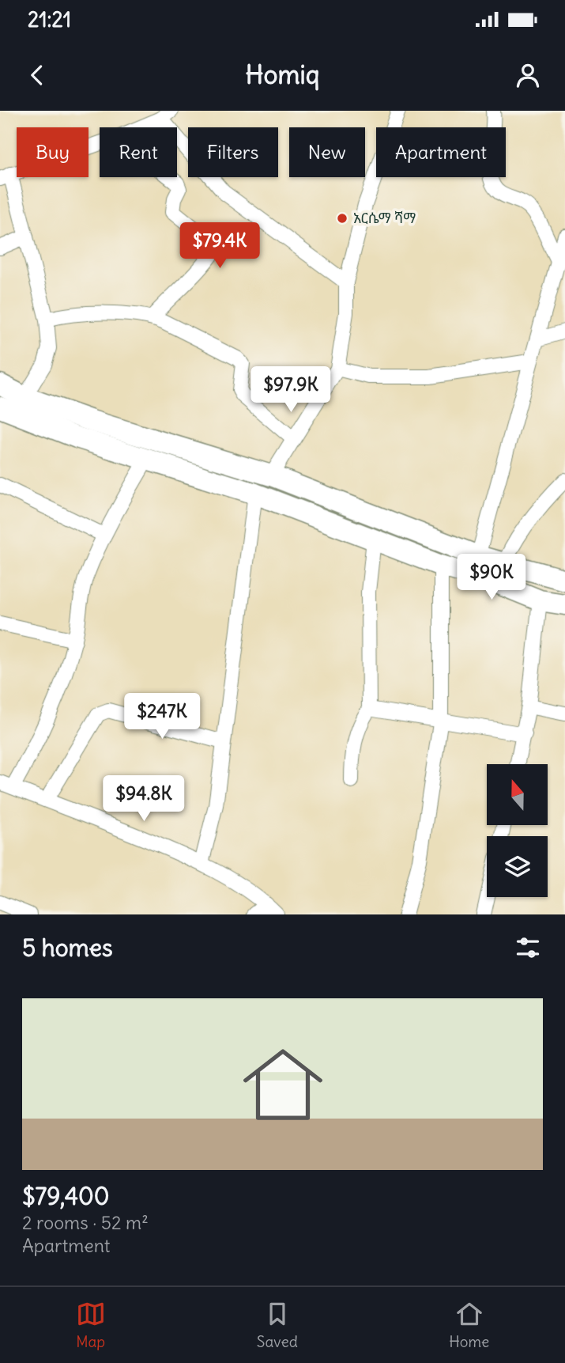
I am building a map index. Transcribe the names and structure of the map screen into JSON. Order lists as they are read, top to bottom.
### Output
{
  "places": ["አርሴማ ሻማ"],
  "north": "top",
  "page": {
    "status": "21:21",
    "header": "Homiq",
    "chip": [
      "Buy",
      "Rent",
      "Filters",
      "New",
      "Apartment"
    ],
    "price": [
      "$79.4K",
      "$97.9K",
      "$90K",
      "$247K",
      "$94.8K"
    ],
    "heading": "5 homes",
    "list": [
      {
        "name": "$79,400",
        "note": "2 rooms · 52 m² · Apartment"
      }
    ],
    "tabs": ["Map", "Saved", "Home"]
  }
}
